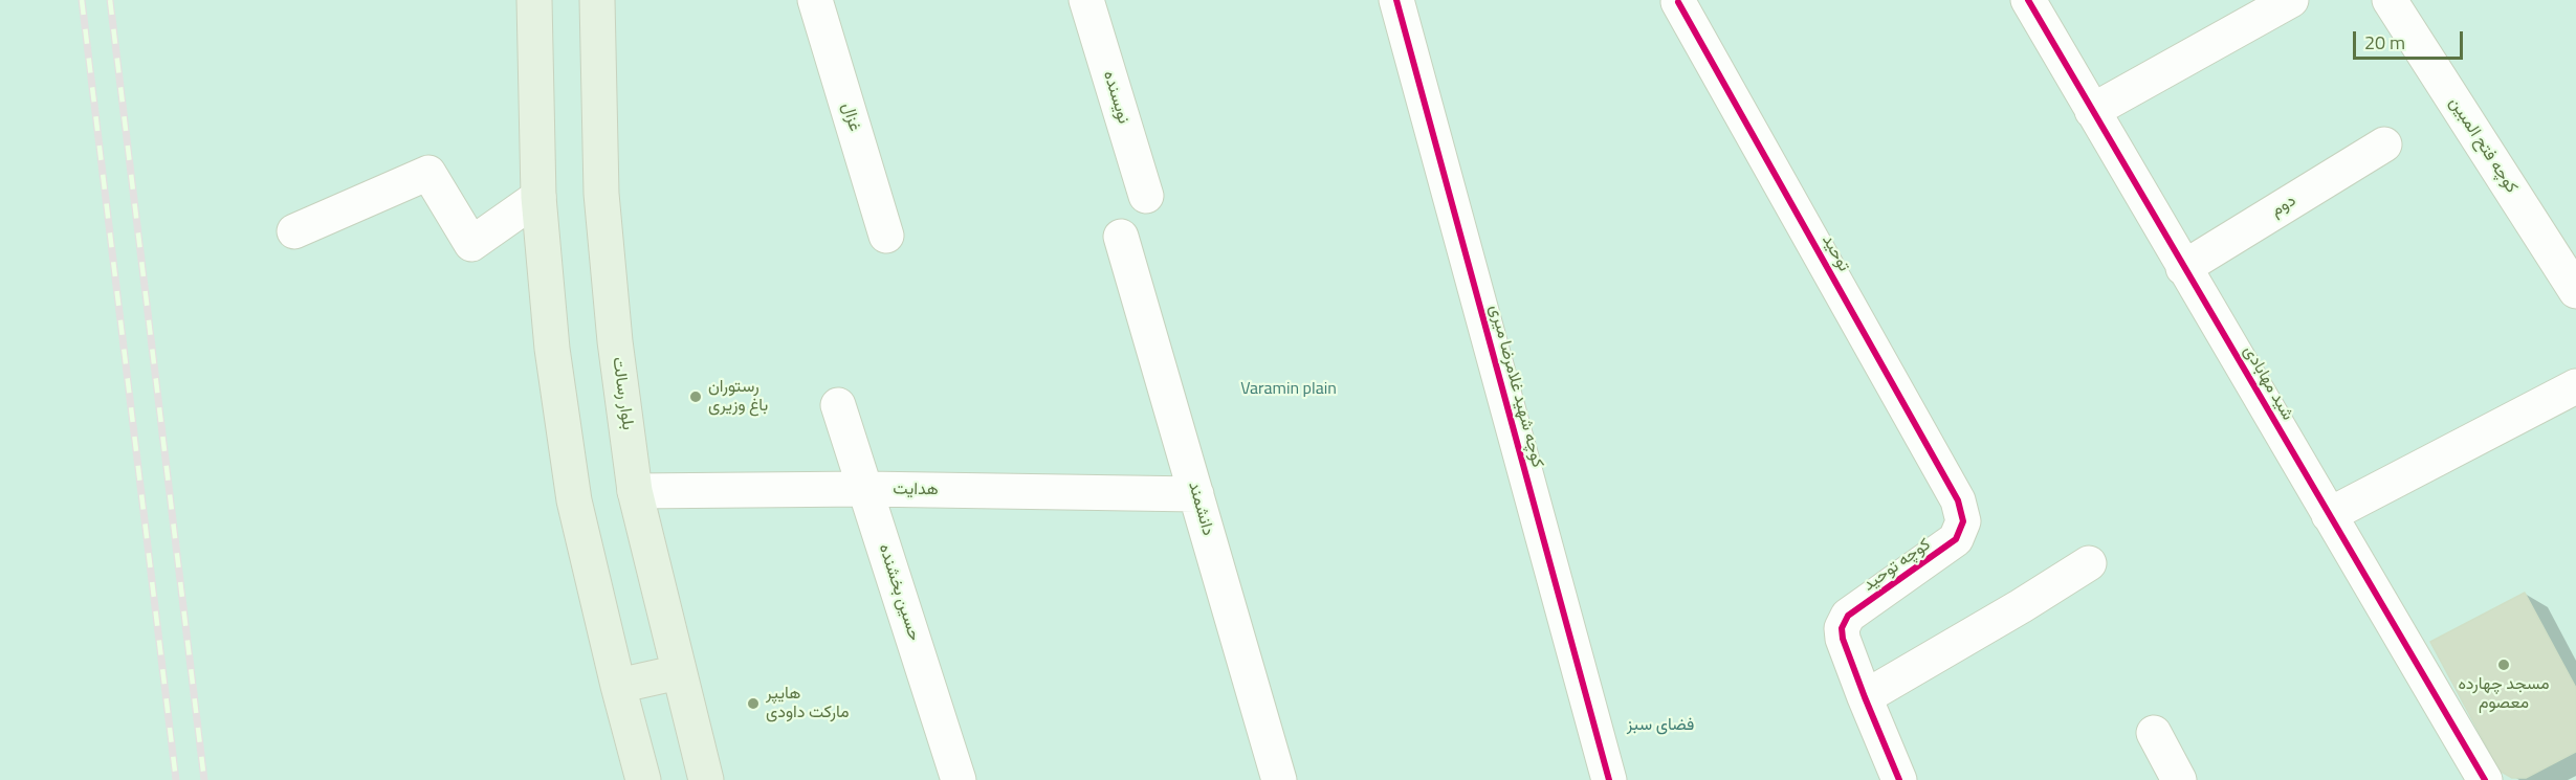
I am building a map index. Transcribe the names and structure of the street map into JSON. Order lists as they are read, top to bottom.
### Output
{
  "streets": {
    "main road": ["بلوار رسالت"],
    "street": [
      "نویسنده",
      "غزال",
      "کوچه فتح المبین",
      "دوم",
      "توحید",
      "شید مهابادی",
      "کوچه شهید غلامرضا میری",
      "هدایت",
      "دانشمند",
      "کوچه توحید",
      "حسین بخشنده"
    ]
  },
  "crossings": [
    ["دوم", "شید مهابادی"],
    ["توحید", "کوچه توحید"],
    ["بلوار رسالت", "هدایت"],
    ["هدایت", "دانشمند"],
    ["هدایت", "حسین بخشنده"]
  ],
  "parks": ["Varamin plain", "فضای سبز"],
  "places": ["رستوران باغ وزیری", "مسجد چهارده معصوم", "هایپر مارکت داودی"],
  "scale_bar": "20 m"
}
